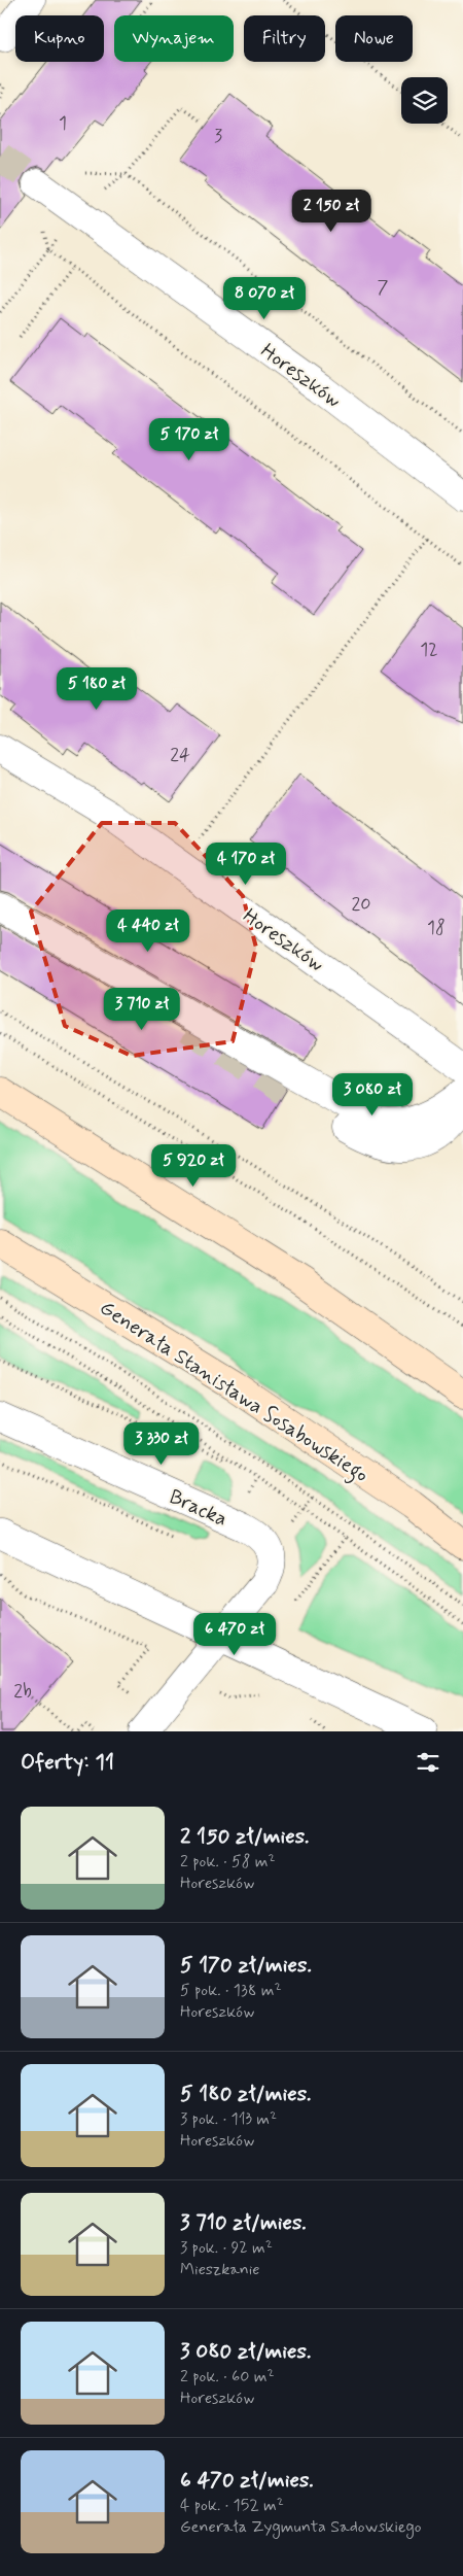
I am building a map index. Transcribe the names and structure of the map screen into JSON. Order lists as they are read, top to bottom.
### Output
{
  "streets": {
    "main road": ["Generała Stanisława Sosabowskiego"],
    "street": ["Horeszków", "Bracka"]
  },
  "house_numbers": [
    "1",
    "3",
    "7",
    "12",
    "24",
    "20",
    "18",
    "2b"
  ],
  "page": {
    "chip": [
      "Kupno",
      "Wynajem",
      "Filtry",
      "Nowe"
    ],
    "price": [
      "2 150 zł",
      "8 070 zł",
      "5 170 zł",
      "5 180 zł",
      "4 170 zł",
      "4 440 zł",
      "3 710 zł",
      "3 080 zł",
      "5 920 zł",
      "3 330 zł",
      "6 470 zł"
    ],
    "heading": "Oferty: 11",
    "list": [
      {
        "name": "2 150 zł/mies.",
        "note": "2 pok. · 58 m² · Horeszków"
      },
      {
        "name": "5 170 zł/mies.",
        "note": "5 pok. · 138 m² · Horeszków"
      },
      {
        "name": "5 180 zł/mies.",
        "note": "3 pok. · 113 m² · Horeszków"
      },
      {
        "name": "3 710 zł/mies.",
        "note": "3 pok. · 92 m² · Mieszkanie"
      },
      {
        "name": "3 080 zł/mies.",
        "note": "2 pok. · 60 m² · Horeszków"
      },
      {
        "name": "6 470 zł/mies.",
        "note": "4 pok. · 152 m² · Generała Zygmunta Sadowskiego"
      }
    ]
  }
}
